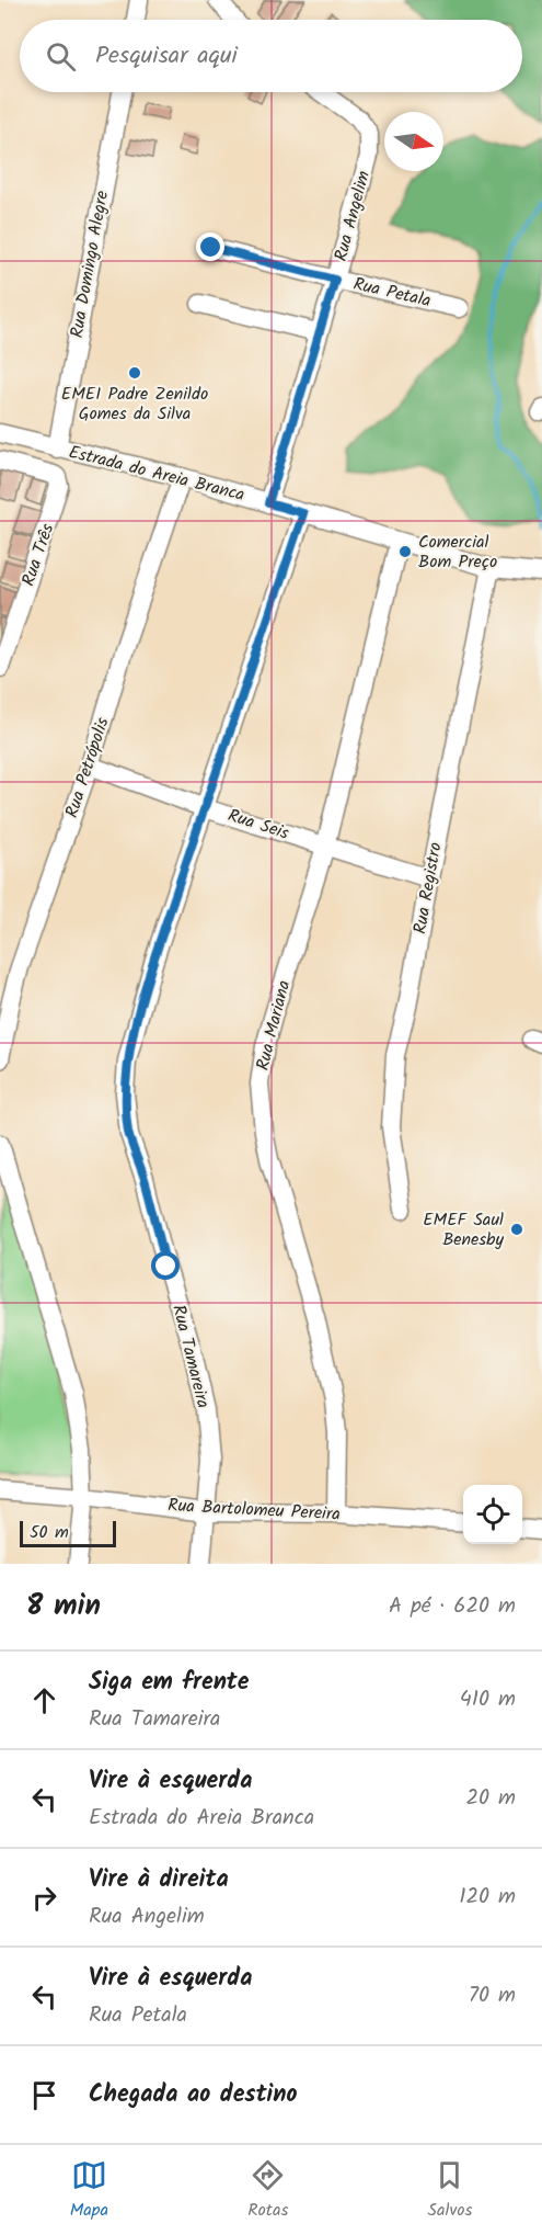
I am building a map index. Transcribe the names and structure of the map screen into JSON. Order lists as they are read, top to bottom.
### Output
{
  "streets": {
    "street": [
      "Rua Angelim",
      "Rua Domingo Alegre",
      "Rua Petala",
      "Estrada do Areia Branca",
      "Rua Três",
      "Rua Petrópolis",
      "Rua Seis",
      "Rua Registro",
      "Rua Mariana",
      "Rua Tamareira",
      "Rua Bartolomeu Pereira"
    ]
  },
  "crossings": [
    ["Rua Angelim", "Rua Petala"],
    ["Rua Angelim", "Estrada do Areia Branca"],
    ["Rua Domingo Alegre", "Estrada do Areia Branca"],
    ["Estrada do Areia Branca", "Rua Petrópolis"],
    ["Estrada do Areia Branca", "Rua Registro"],
    ["Estrada do Areia Branca", "Rua Mariana"],
    ["Estrada do Areia Branca", "Rua Tamareira"],
    ["Rua Petrópolis", "Rua Seis"],
    ["Rua Seis", "Rua Registro"],
    ["Rua Seis", "Rua Mariana"],
    ["Rua Seis", "Rua Tamareira"],
    ["Rua Mariana", "Rua Bartolomeu Pereira"],
    ["Rua Tamareira", "Rua Bartolomeu Pereira"]
  ],
  "places": ["EMEI Padre Zenildo Gomes da Silva", "Comercial Bom Preço", "EMEF Saul Benesby"],
  "scale_bar": "50 m",
  "north": "right",
  "page": {
    "search": "Pesquisar aqui",
    "scale": "50 m",
    "heading": ["8 min", "A pé · 620 m"],
    "list": [
      ["Siga em frente", "Rua Tamareira", "410 m"],
      ["Vire à esquerda", "Estrada do Areia Branca", "20 m"],
      ["Vire à direita", "Rua Angelim", "120 m"],
      ["Vire à esquerda", "Rua Petala", "70 m"],
      "Chegada ao destino"
    ],
    "nav": ["Mapa", "Rotas", "Salvos"]
  }
}
